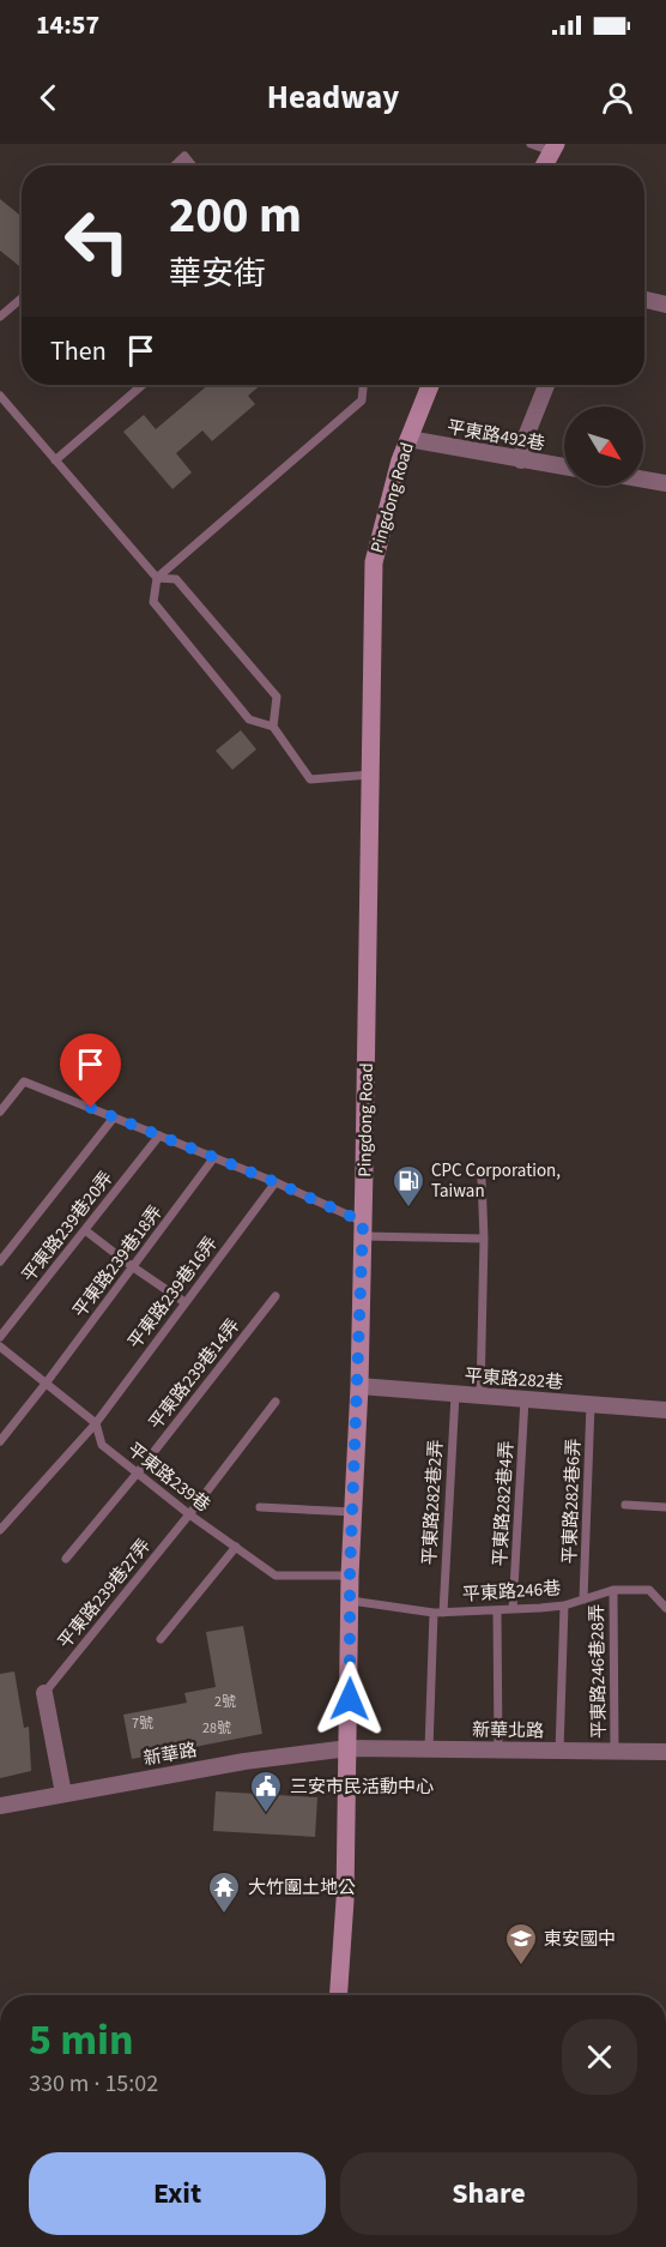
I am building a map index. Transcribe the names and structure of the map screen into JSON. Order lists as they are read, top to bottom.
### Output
{
  "streets": {
    "street": [
      "平東路492巷",
      "Pingdong Road",
      "平東路282巷",
      "新華北路",
      "新華路"
    ],
    "lane": [
      "平東路239巷20弄",
      "平東路239巷18弄",
      "平東路239巷16弄",
      "平東路239巷14弄",
      "平東路239巷",
      "平東路282巷6弄",
      "平東路282巷2弄",
      "平東路282巷4弄",
      "平東路246巷",
      "平東路239巷27弄",
      "平東路246巷28弄"
    ]
  },
  "crossings": [
    ["平東路492巷", "Pingdong Road"],
    ["Pingdong Road", "平東路282巷"],
    ["Pingdong Road", "平東路239巷"],
    ["Pingdong Road", "平東路246巷"],
    ["Pingdong Road", "新華北路"],
    ["Pingdong Road", "新華路"],
    ["平東路239巷18弄", "平東路239巷"],
    ["平東路239巷16弄", "平東路239巷"],
    ["平東路239巷14弄", "平東路239巷"],
    ["平東路282巷", "平東路282巷6弄"],
    ["平東路282巷", "平東路282巷2弄"],
    ["平東路282巷", "平東路282巷4弄"],
    ["平東路239巷", "平東路239巷27弄"],
    ["平東路282巷6弄", "平東路246巷"],
    ["平東路282巷2弄", "平東路246巷"],
    ["平東路282巷2弄", "新華北路"],
    ["平東路282巷4弄", "平東路246巷"],
    ["平東路246巷", "平東路246巷28弄"],
    ["平東路246巷28弄", "新華北路"],
    ["新華北路", "新華路"]
  ],
  "places": {
    "fuel station": ["CPC Corporation, Taiwan"],
    "public building": ["三安市民活動中心"],
    "temple": ["大竹圍土地公"],
    "school or university": ["東安國中"]
  },
  "house_numbers": ["2號", "7號", "28號"],
  "north": "bottom right",
  "page": {
    "status": "14:57",
    "header": "Headway",
    "turn": ["200 m", "華安街"],
    "then": "Then",
    "heading": ["5 min", "330 m · 15:02"],
    "buttons": ["Exit", "Share"]
  }
}
